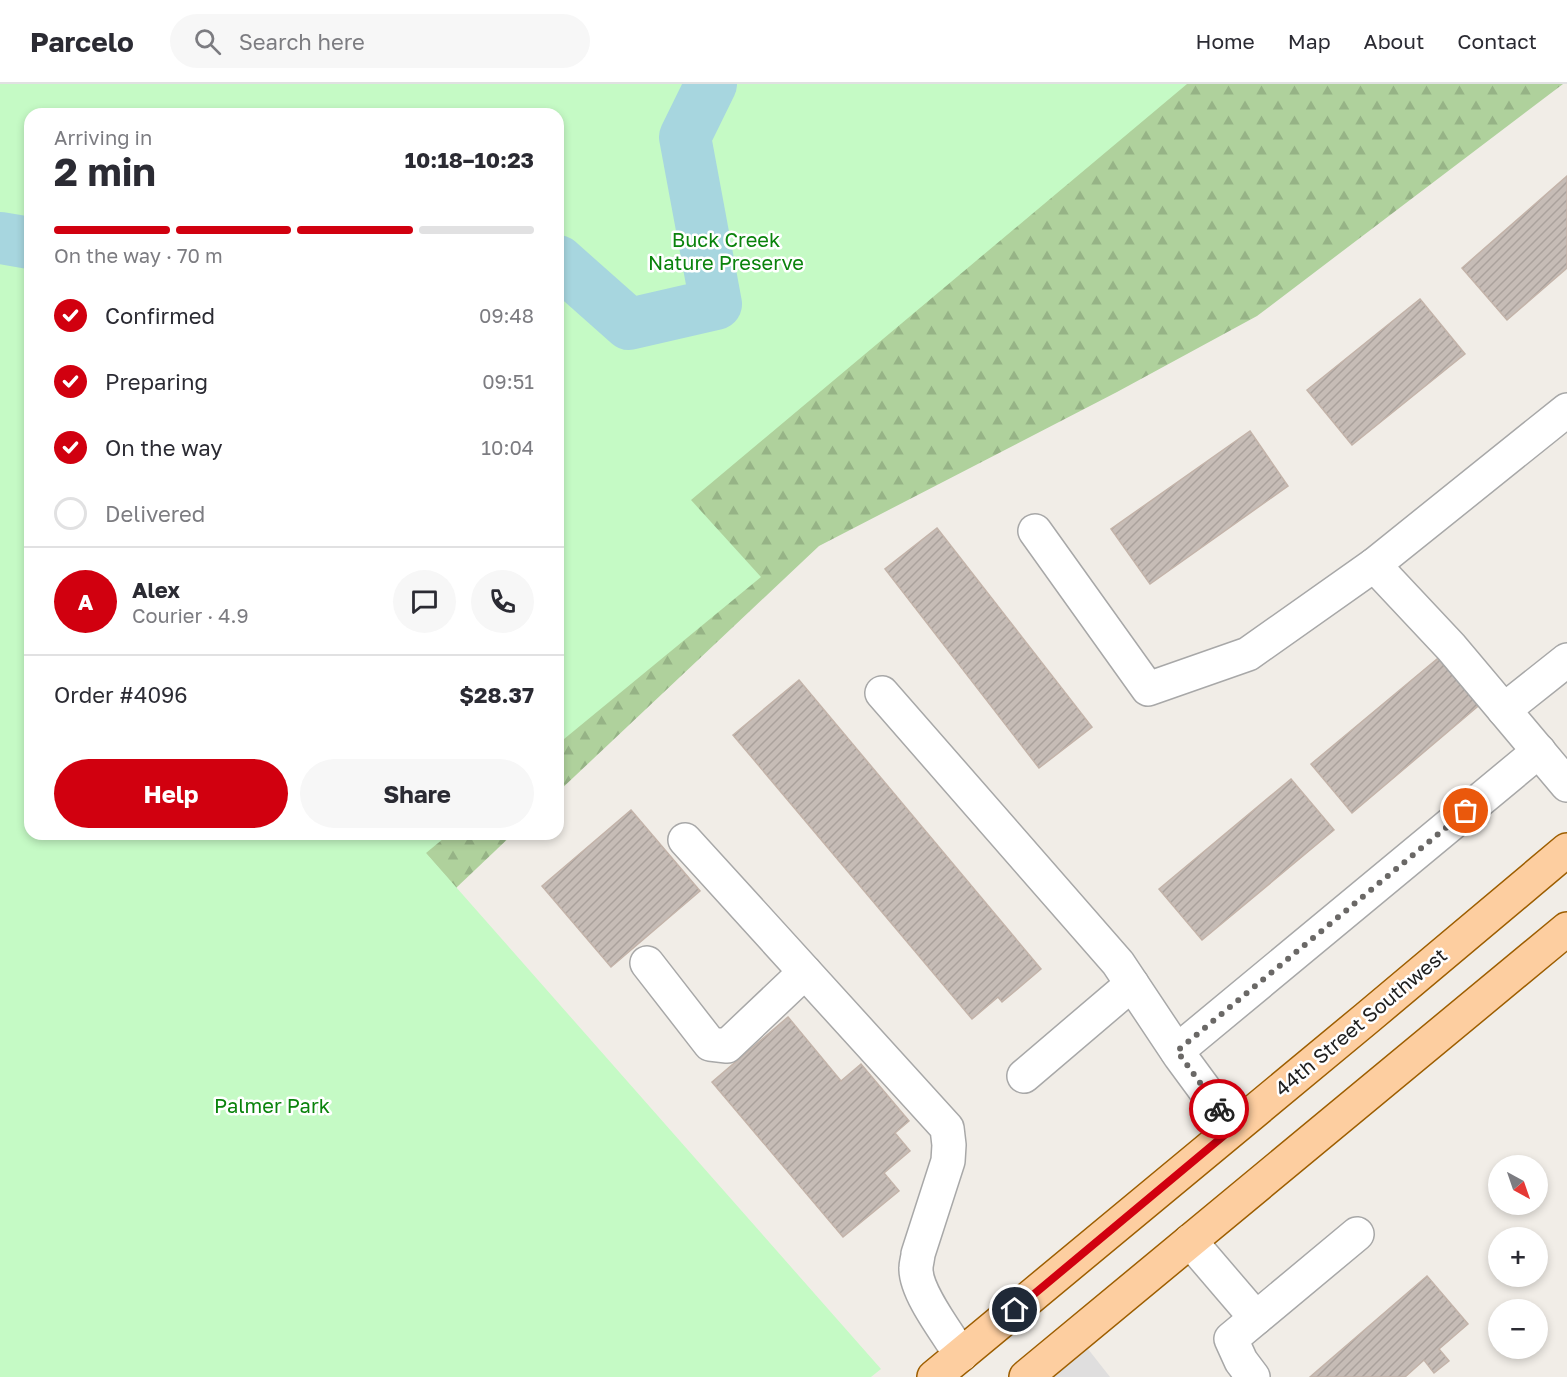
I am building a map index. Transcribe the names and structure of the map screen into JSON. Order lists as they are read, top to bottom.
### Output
{
  "streets": {
    "main road": ["44th Street Southwest"]
  },
  "parks": ["Buck Creek Nature Preserve", "Palmer Park"],
  "north": "bottom right",
  "page": {
    "header": "Parcelo",
    "search": "Search here",
    "nav": [
      "Home",
      "Map",
      "About",
      "Contact"
    ],
    "heading": ["2 min", "Arriving in", "10:18–10:23"],
    "panel": [
      "Alex",
      "Courier · 4.9",
      "Order #4096",
      "$28.37"
    ],
    "bar": "On the way · 70 m",
    "list": [
      ["Confirmed", "09:48"],
      ["Preparing", "09:51"],
      ["On the way", "10:04"],
      "Delivered"
    ],
    "round": "A",
    "buttons": ["Help", "Share"],
    "map_buttons": ["+", "−"]
  }
}
